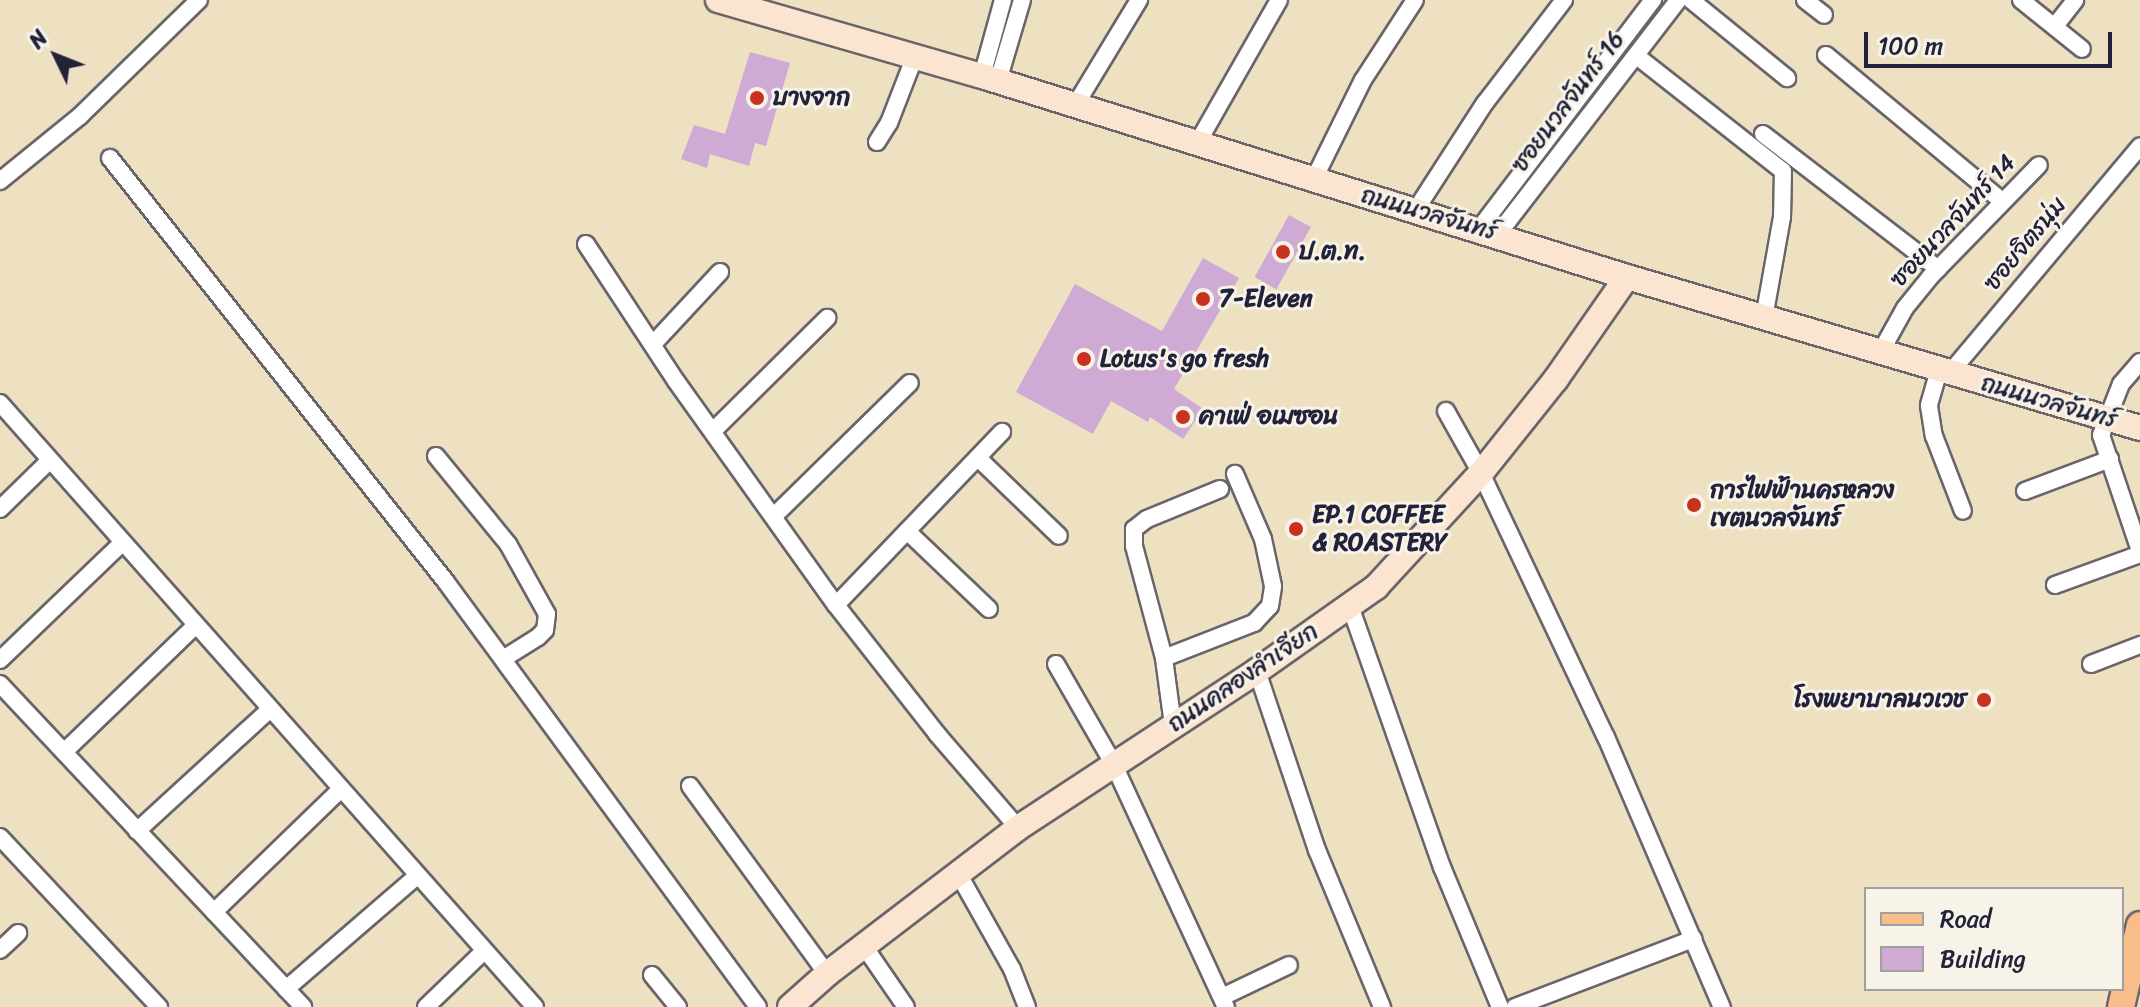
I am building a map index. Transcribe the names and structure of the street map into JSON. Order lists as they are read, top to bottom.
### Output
{
  "streets": {
    "main road": ["ถนนนวลจันทร์", "ถนนคลองลำเจียก"],
    "street": ["ซอยนวลจันทร์ 16", "ซอยนวลจันทร์ 14", "ซอยจิตรนุ่ม"]
  },
  "crossings": [
    ["ซอยนวลจันทร์ 16", "ถนนนวลจันทร์"],
    ["ถนนนวลจันทร์", "ซอยนวลจันทร์ 14"],
    ["ถนนนวลจันทร์", "ซอยจิตรนุ่ม"],
    ["ถนนนวลจันทร์", "ถนนคลองลำเจียก"]
  ],
  "places": [
    "บางจาก",
    "ป.ต.ท.",
    "7-Eleven",
    "Lotus's go fresh",
    "คาเฟ่ อเมซอน",
    "การไฟฟ้านครหลวง เขตนวลจันทร์",
    "EP.1 COFFEE & ROASTERY",
    "โรงพยาบาลนวเวช"
  ],
  "legend": ["Road", "Building"],
  "scale_bar": "100 m",
  "north": "top left"
}
